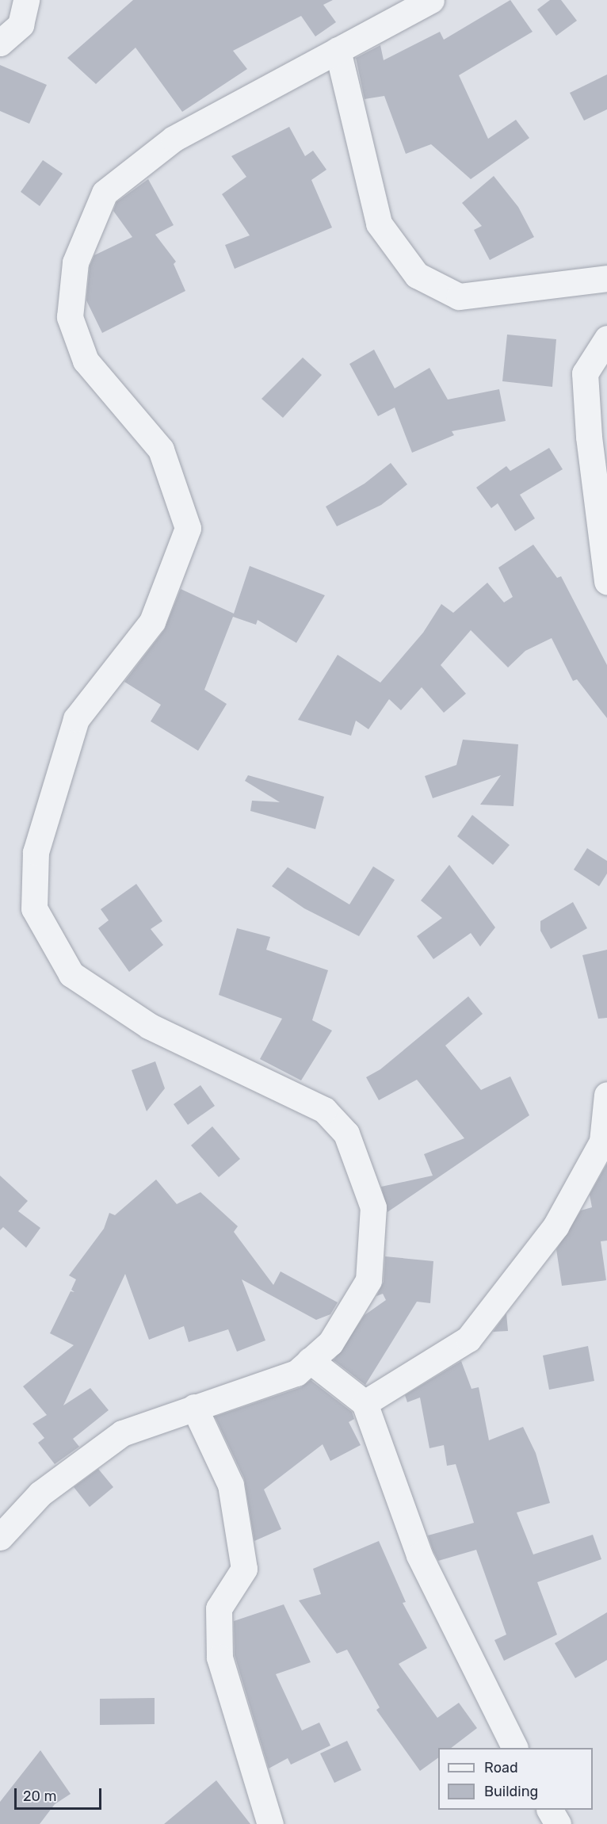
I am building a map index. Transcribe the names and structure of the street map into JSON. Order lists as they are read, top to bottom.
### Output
{
  "legend": ["Road", "Building"],
  "scale_bar": "20 m"
}
